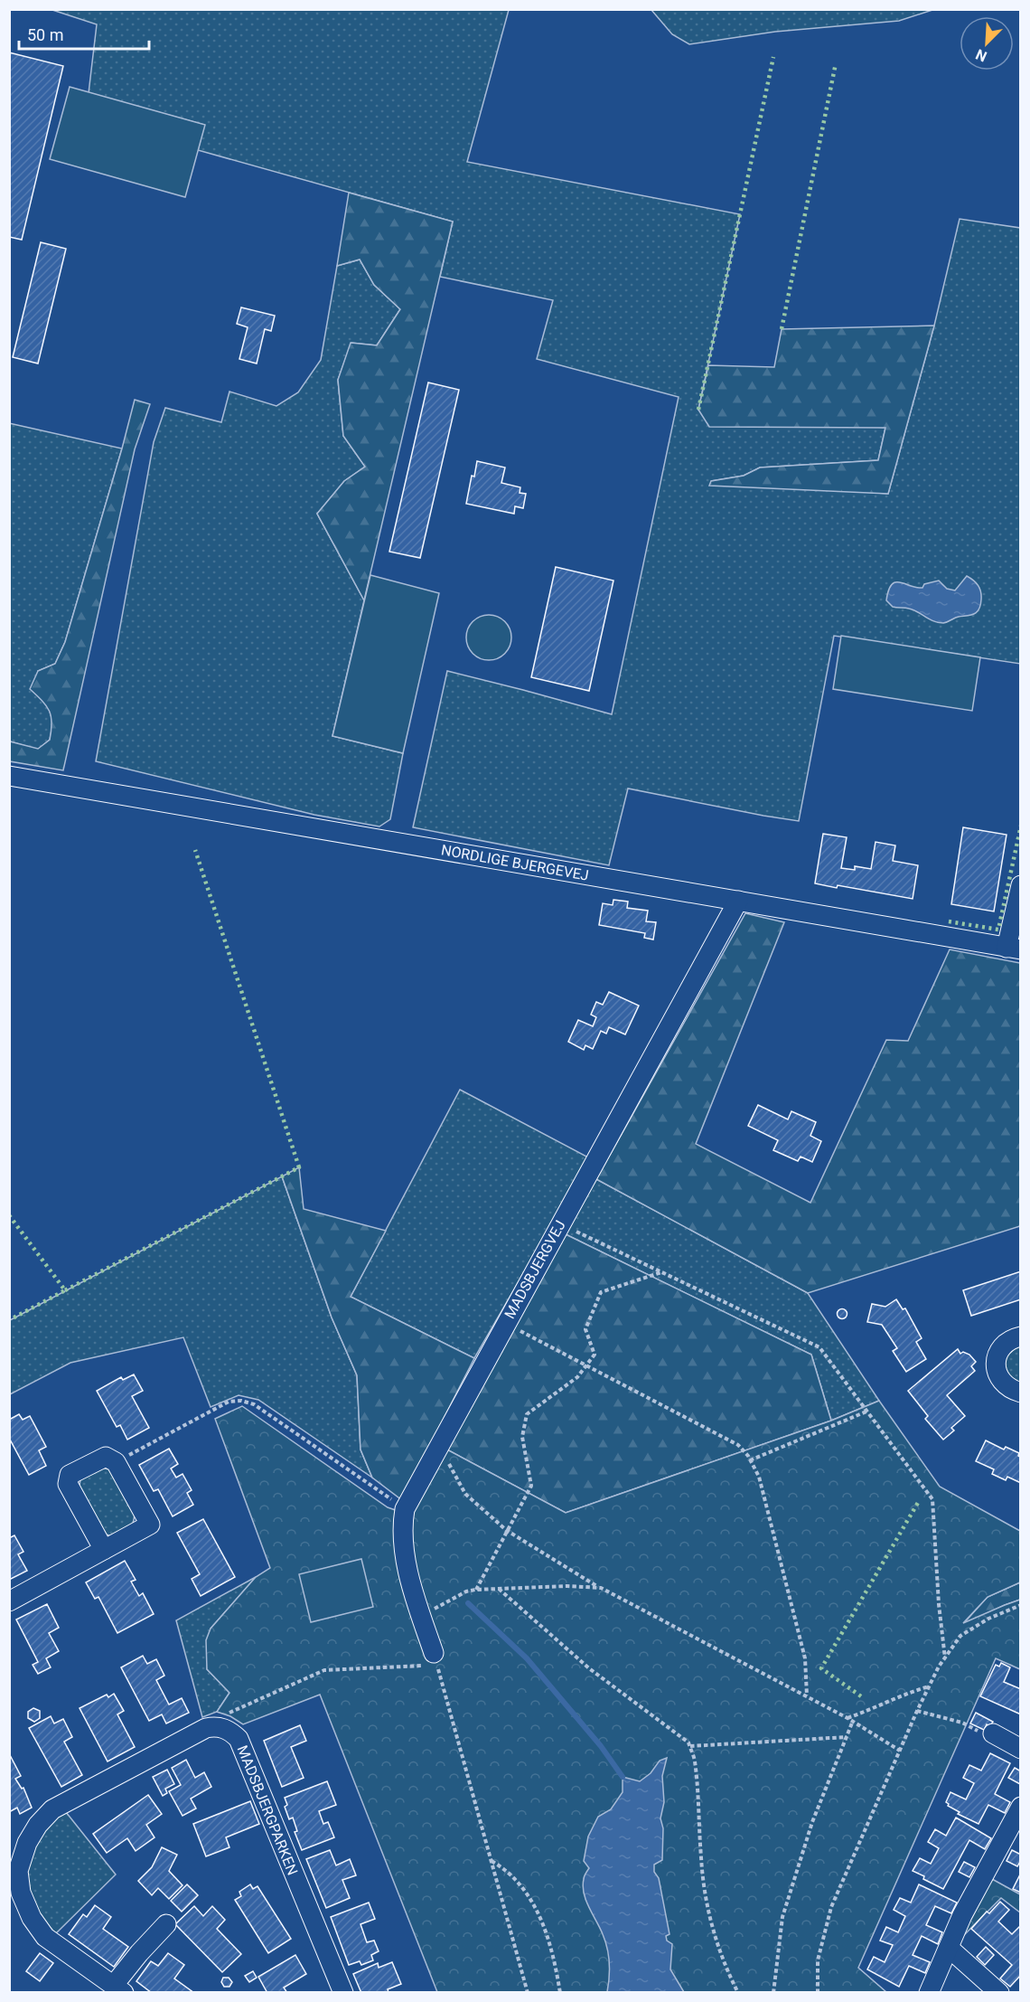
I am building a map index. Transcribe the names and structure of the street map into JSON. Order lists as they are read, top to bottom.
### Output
{
  "streets": {
    "street": ["NORDLIGE BJERGEVEJ", "MADSBJERGVEJ", "MADSBJERGPARKEN"]
  },
  "crossings": [
    ["NORDLIGE BJERGEVEJ", "MADSBJERGVEJ"]
  ],
  "scale_bar": "50 m",
  "north": "bottom left"
}
